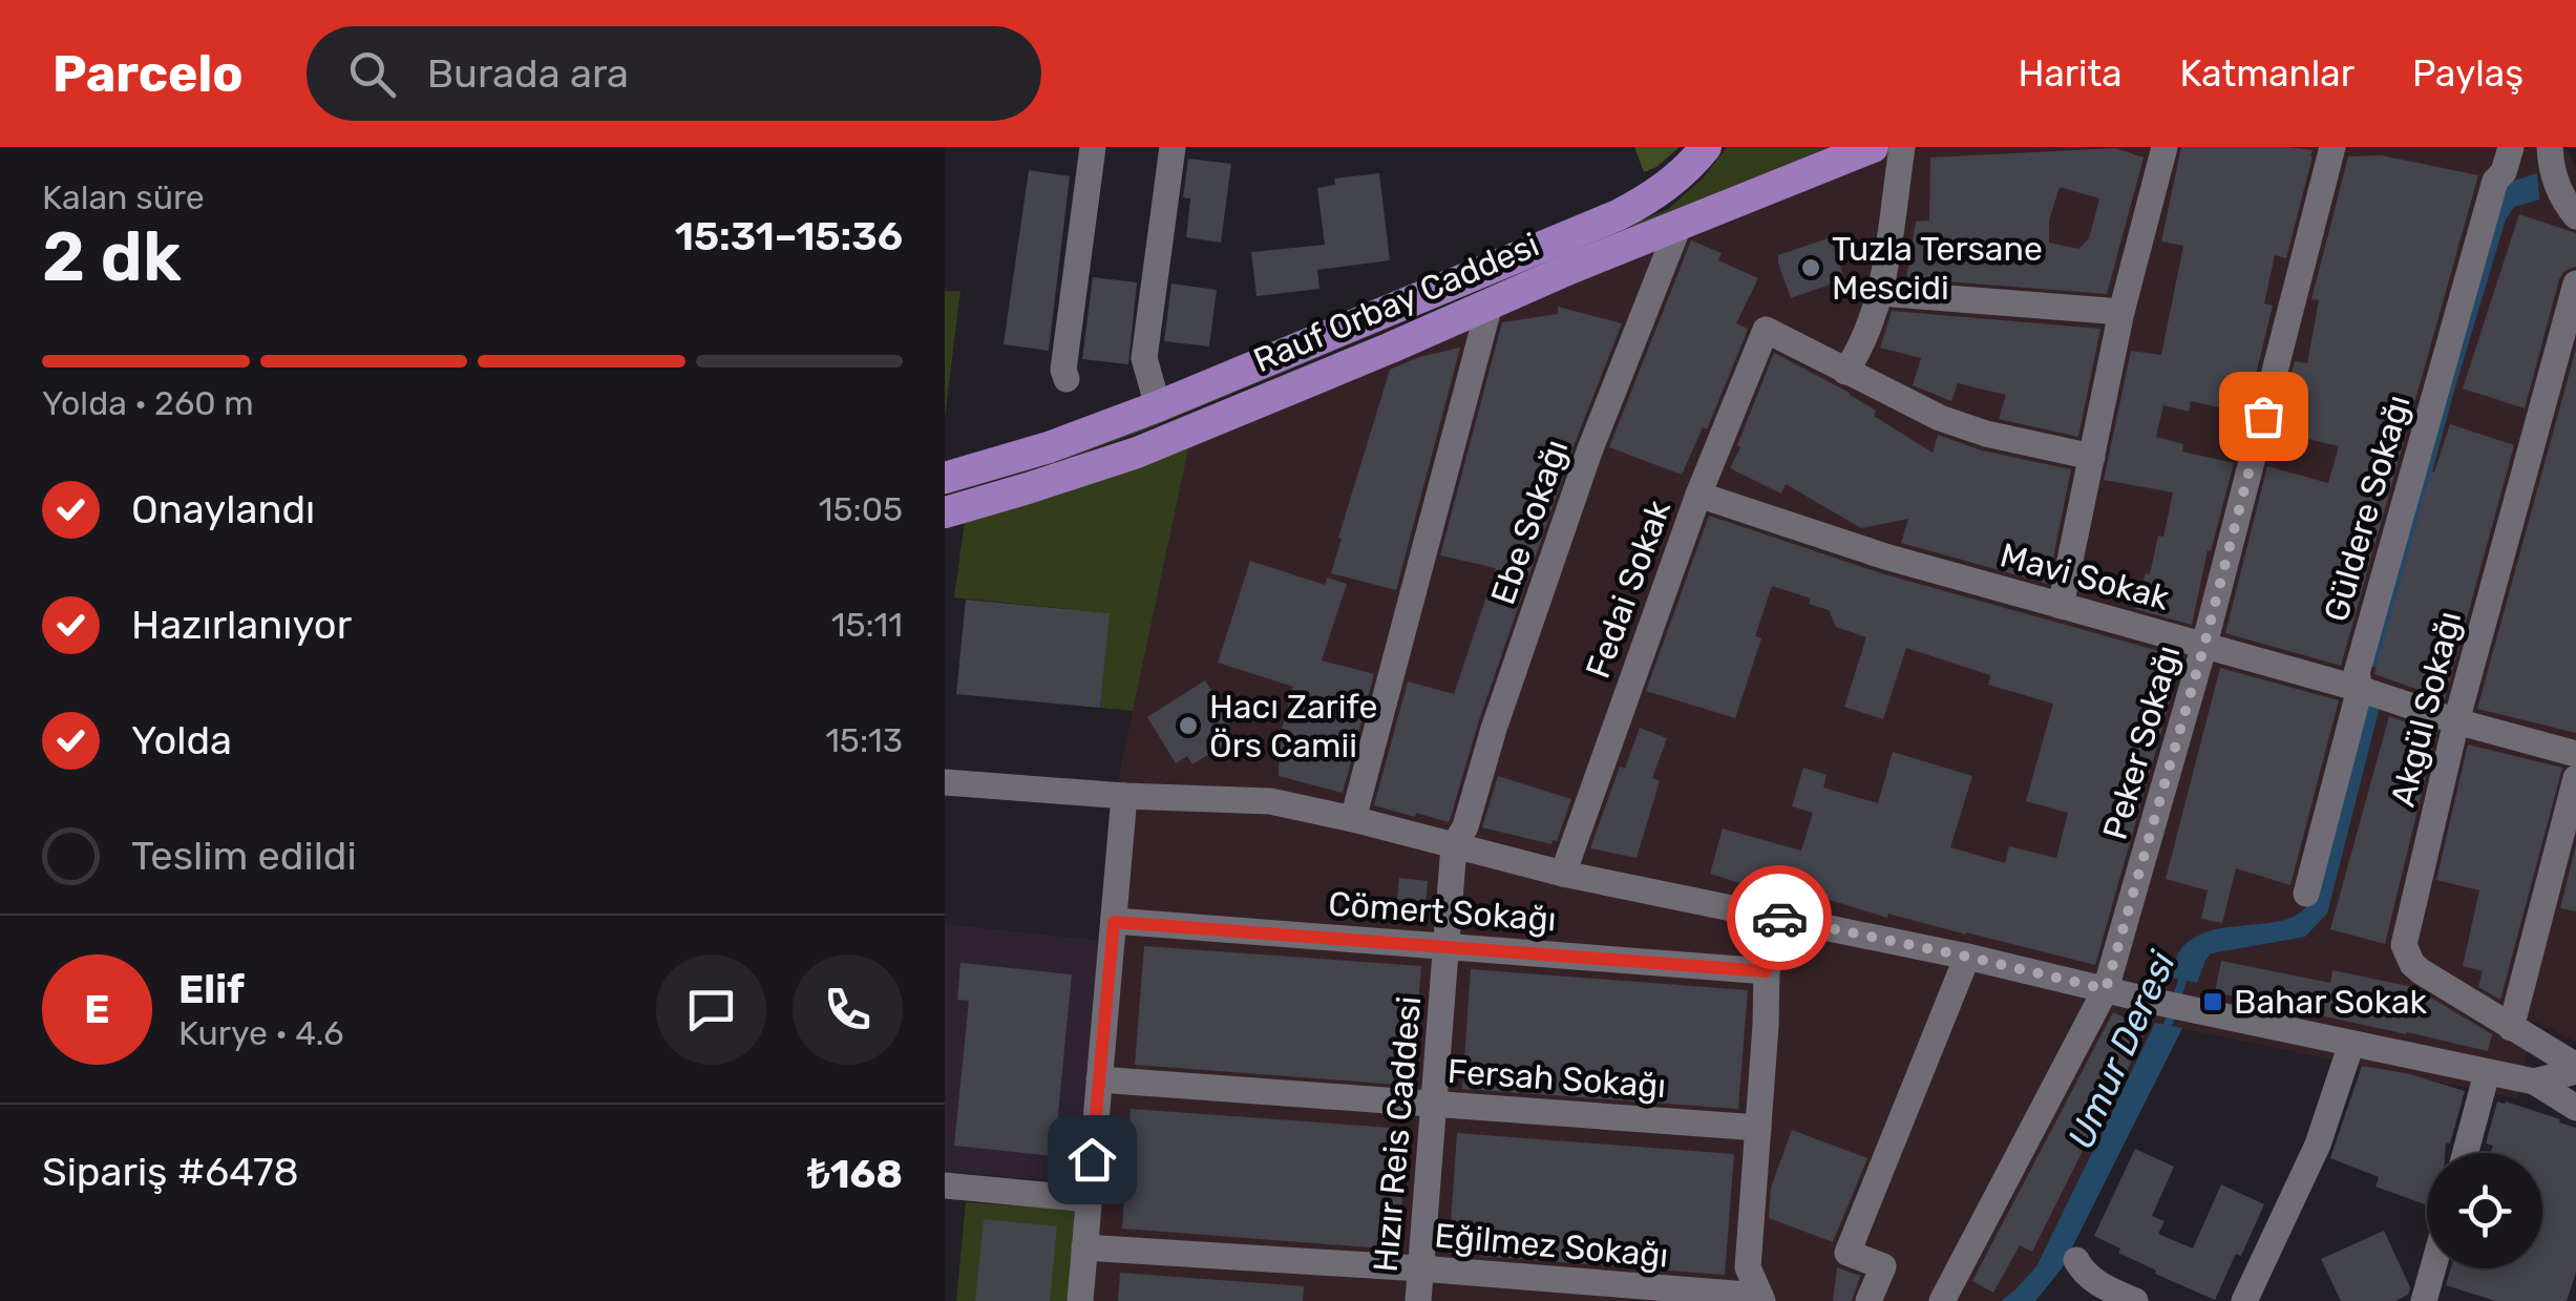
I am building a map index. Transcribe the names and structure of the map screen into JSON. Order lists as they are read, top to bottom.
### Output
{
  "streets": {
    "main road": ["Rauf Orbay Caddesi"],
    "street": [
      "Güldere Sokağı",
      "Ebe Sokağı",
      "Mavi Sokak",
      "Fedai Sokak",
      "Akgül Sokağı",
      "Peker Sokağı",
      "Cömert Sokağı",
      "Fersah Sokağı",
      "Hızır Reis Caddesi",
      "Eğilmez Sokağı"
    ]
  },
  "crossings": [
    ["Rauf Orbay Caddesi", "Ebe Sokağı"],
    ["Güldere Sokağı", "Mavi Sokak"],
    ["Ebe Sokağı", "Hızır Reis Caddesi"],
    ["Mavi Sokak", "Fedai Sokak"],
    ["Mavi Sokak", "Akgül Sokağı"],
    ["Mavi Sokak", "Peker Sokağı"],
    ["Cömert Sokağı", "Hızır Reis Caddesi"],
    ["Fersah Sokağı", "Hızır Reis Caddesi"],
    ["Hızır Reis Caddesi", "Eğilmez Sokağı"]
  ],
  "water": ["Umur Deresi"],
  "places": {
    "other": ["Tuzla Tersane Mescidi", "Hacı Zarife Örs Camii"],
    "transit": ["Bahar Sokak"]
  },
  "page": {
    "header": "Parcelo",
    "search": "Burada ara",
    "nav": ["Harita", "Katmanlar", "Paylaş"],
    "heading": ["2 dk", "Kalan süre", "15:31–15:36"],
    "panel": [
      "Elif",
      "Kurye · 4.6",
      "Sipariş #6478",
      "₺168"
    ],
    "bar": "Yolda · 260 m",
    "list": [
      ["Onaylandı", "15:05"],
      ["Hazırlanıyor", "15:11"],
      ["Yolda", "15:13"],
      "Teslim edildi"
    ],
    "round": "E"
  }
}
